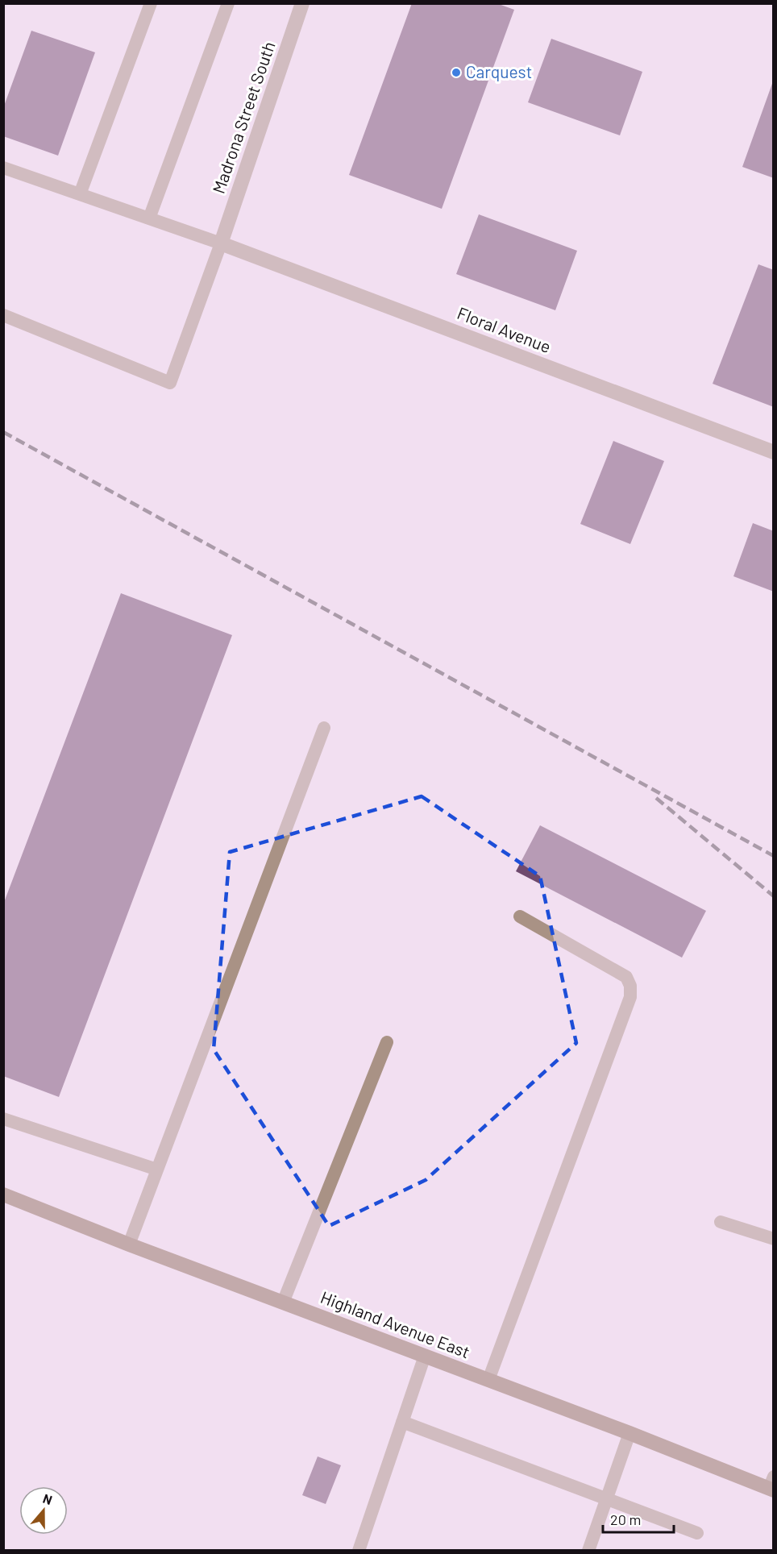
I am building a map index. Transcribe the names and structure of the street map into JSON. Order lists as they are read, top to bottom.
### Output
{
  "streets": {
    "street": ["Madrona Street South", "Floral Avenue", "Highland Avenue East"]
  },
  "crossings": [
    ["Madrona Street South", "Floral Avenue"]
  ],
  "places": ["Carquest"],
  "scale_bar": "20 m",
  "north": "top"
}
